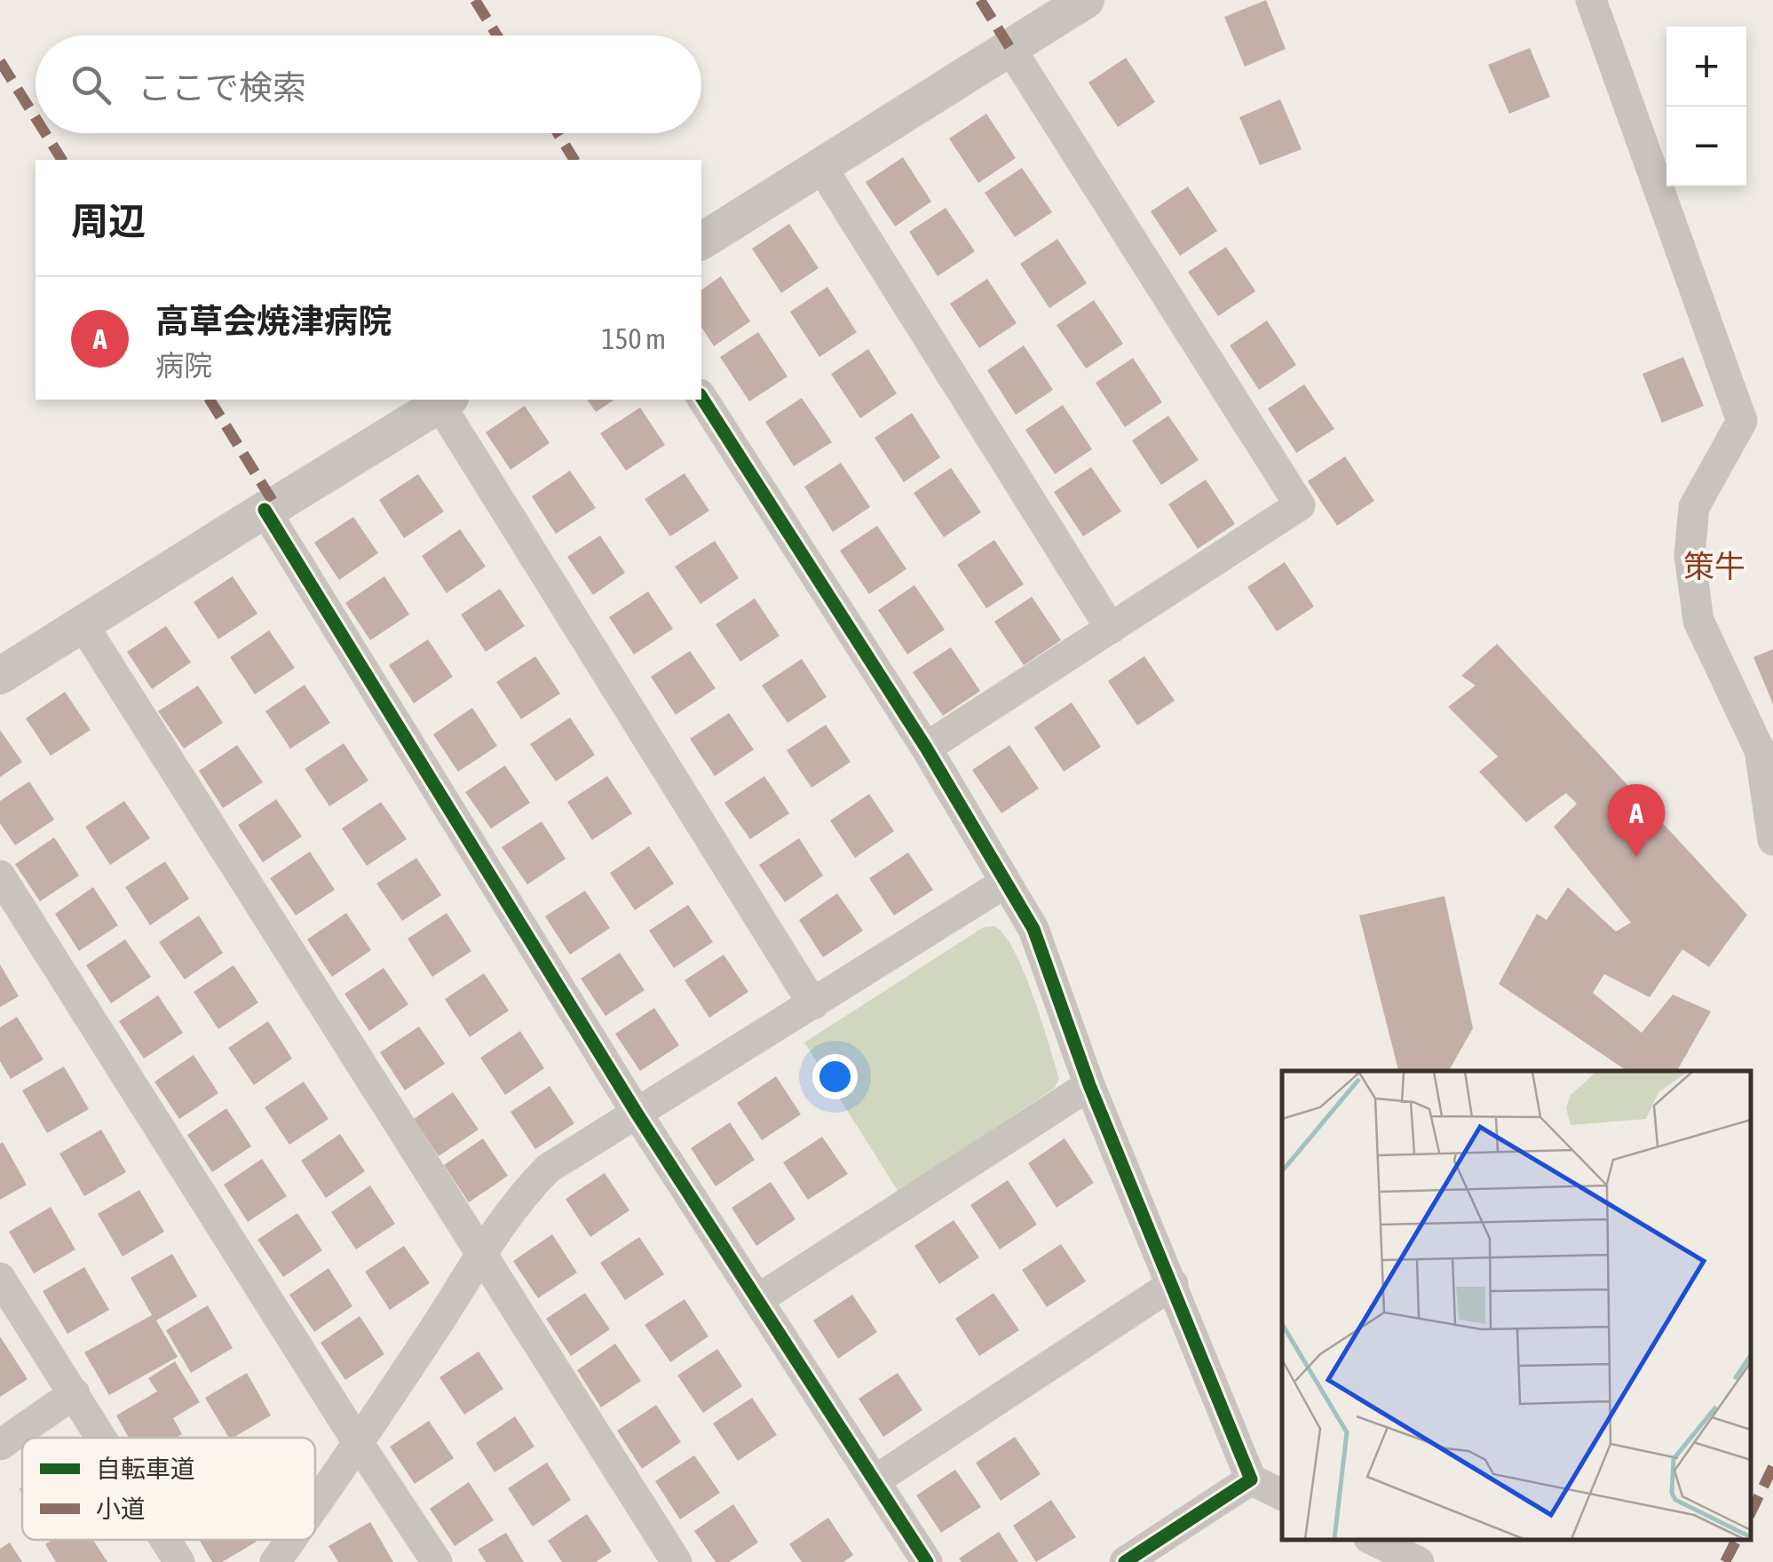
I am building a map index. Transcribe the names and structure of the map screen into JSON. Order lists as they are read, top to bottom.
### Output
{
  "districts": ["策牛"],
  "legend": ["自転車道", "小道"],
  "page": {
    "map_buttons": ["+", "−"],
    "search": "ここで検索",
    "heading": "周辺",
    "list": [
      {
        "mark": "A",
        "name": "高草会焼津病院",
        "note": "病院",
        "value": "150 m"
      }
    ],
    "pins": "A"
  }
}
